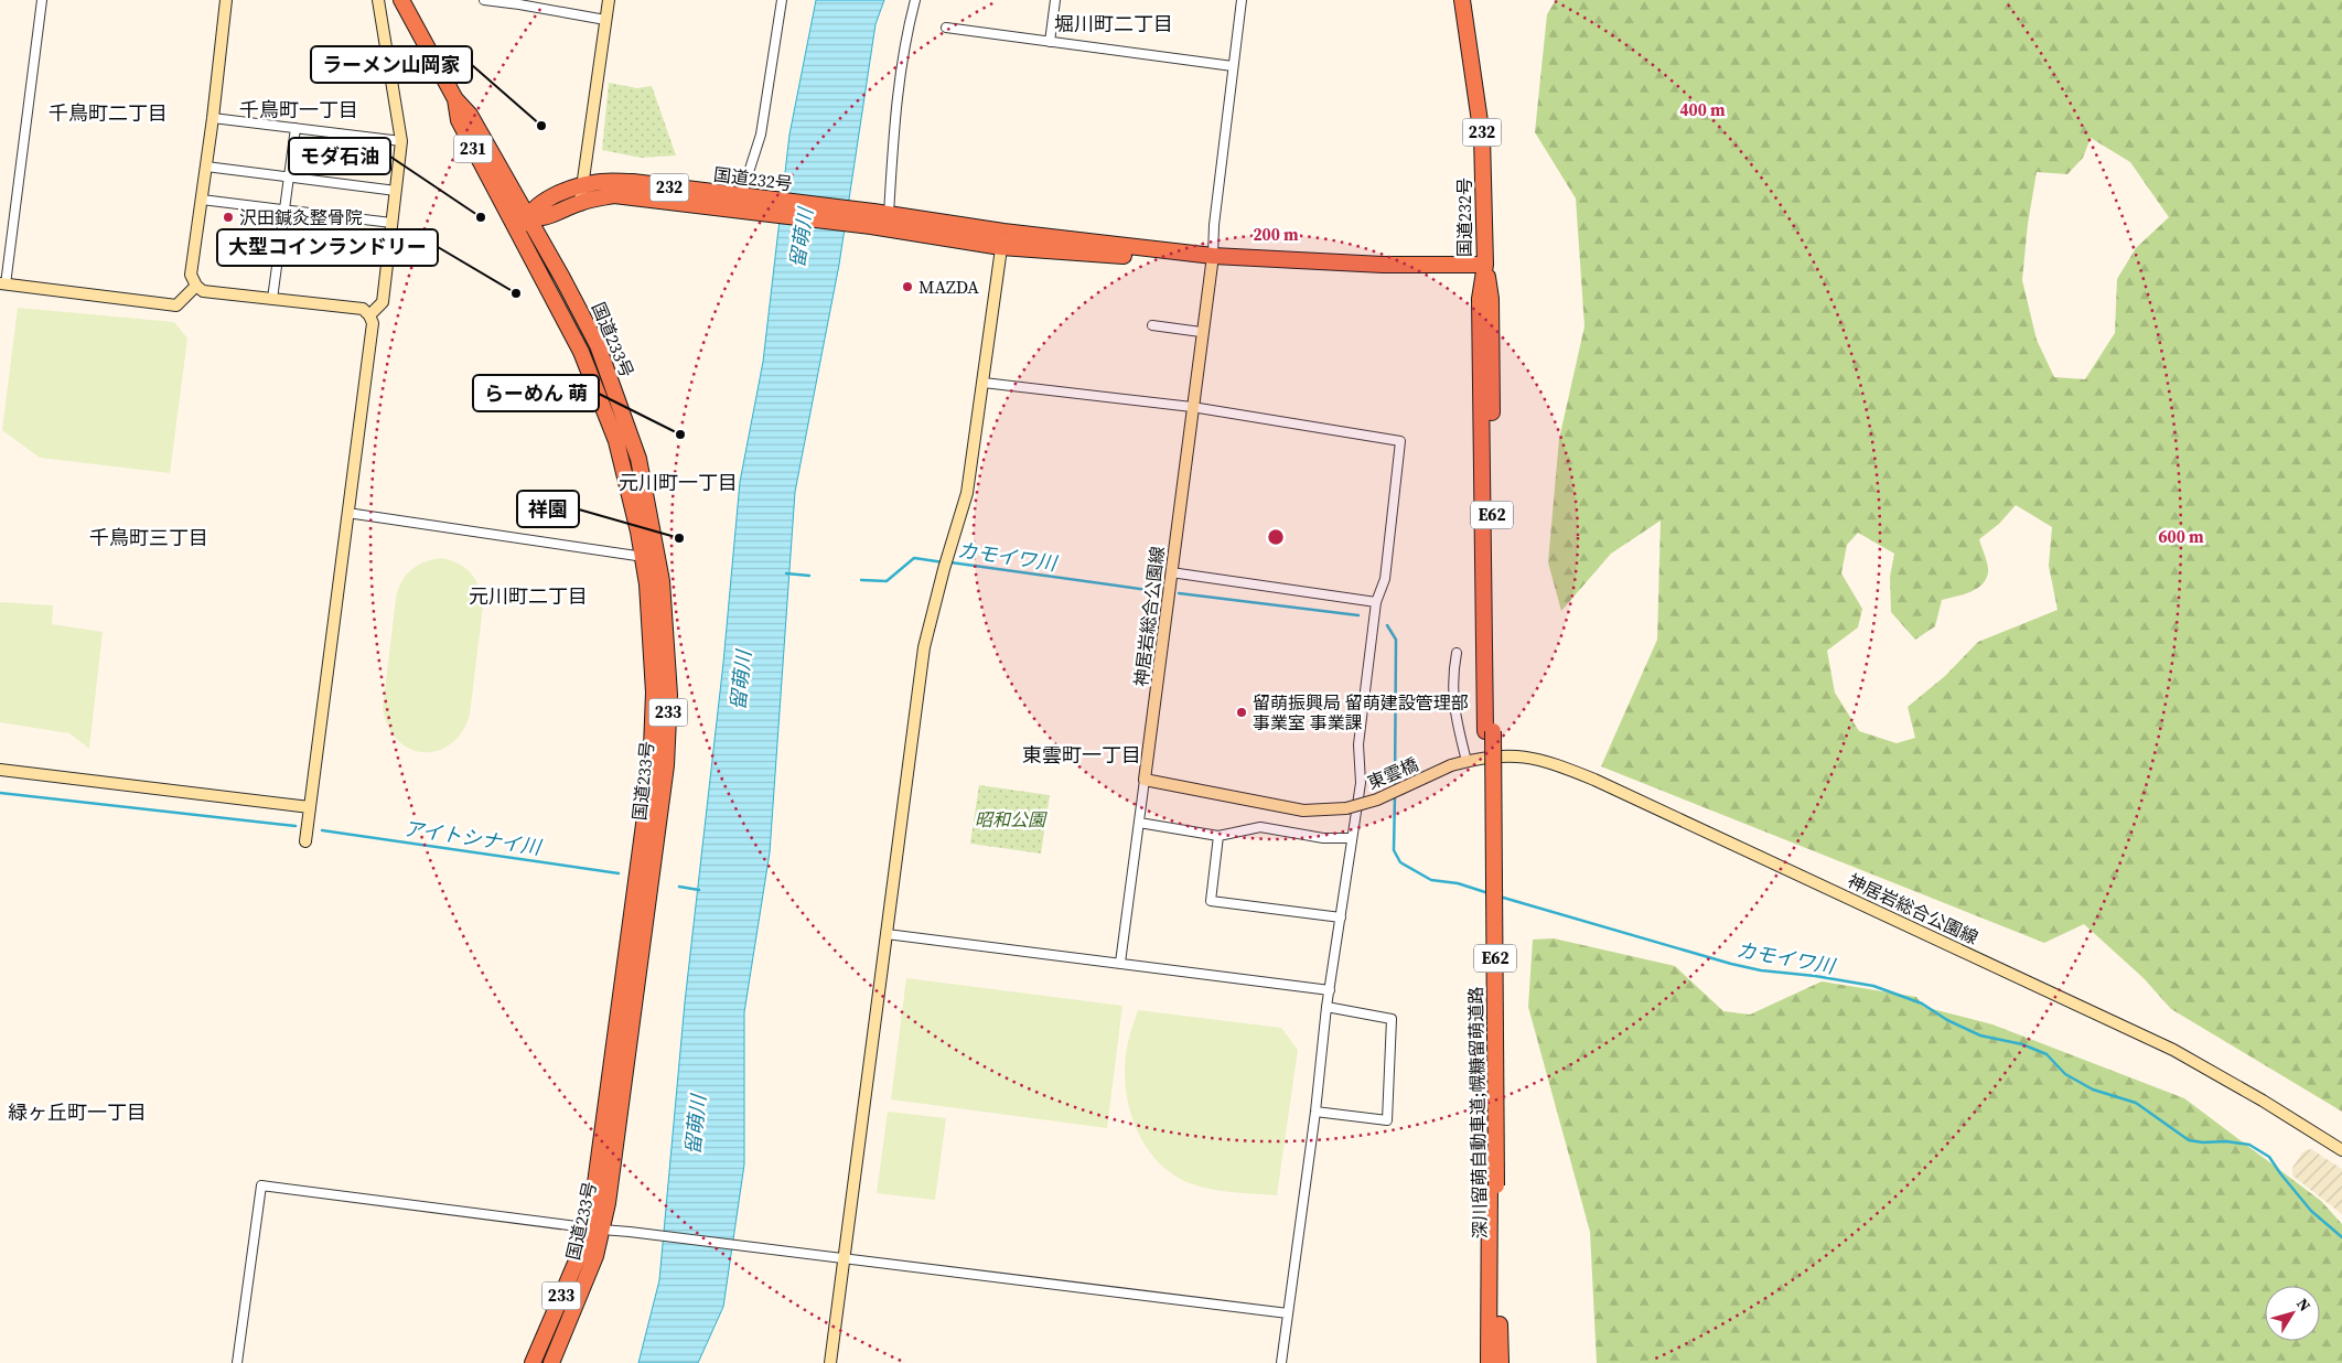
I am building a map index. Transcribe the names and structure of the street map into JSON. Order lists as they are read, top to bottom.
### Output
{
  "streets": {
    "highway": [
      "232",
      "231",
      "国道232号",
      "国道233号",
      "E62",
      "233",
      "深川留萌自動車道;幌糠留萌道路"
    ],
    "street": ["神居岩総合公園線", "東雲橋"]
  },
  "crossings": [
    ["231", "国道232号"],
    ["231", "国道233号"],
    ["国道232号", "国道233号"],
    ["国道232号", "神居岩総合公園線"],
    ["国道232号", "深川留萌自動車道;幌糠留萌道路"],
    ["神居岩総合公園線", "東雲橋"]
  ],
  "districts": [
    "堀川町二丁目",
    "千鳥町一丁目",
    "千鳥町二丁目",
    "元川町一丁目",
    "千鳥町三丁目",
    "元川町二丁目",
    "東雲町一丁目",
    "緑ヶ丘町一丁目"
  ],
  "water": ["留萌川", "カモイワ川", "アイトシナイ川"],
  "parks": ["昭和公園"],
  "places": [
    "ラーメン山岡家",
    "沢田鍼灸整骨院",
    "モダ石油",
    "MAZDA",
    "大型コインランドリー",
    "らーめん 萌",
    "祥園",
    "留萌振興局 留萌建設管理部 事業室 事業課"
  ],
  "north": "top right",
  "rings": ["400 m", "200 m", "600 m"]
}
